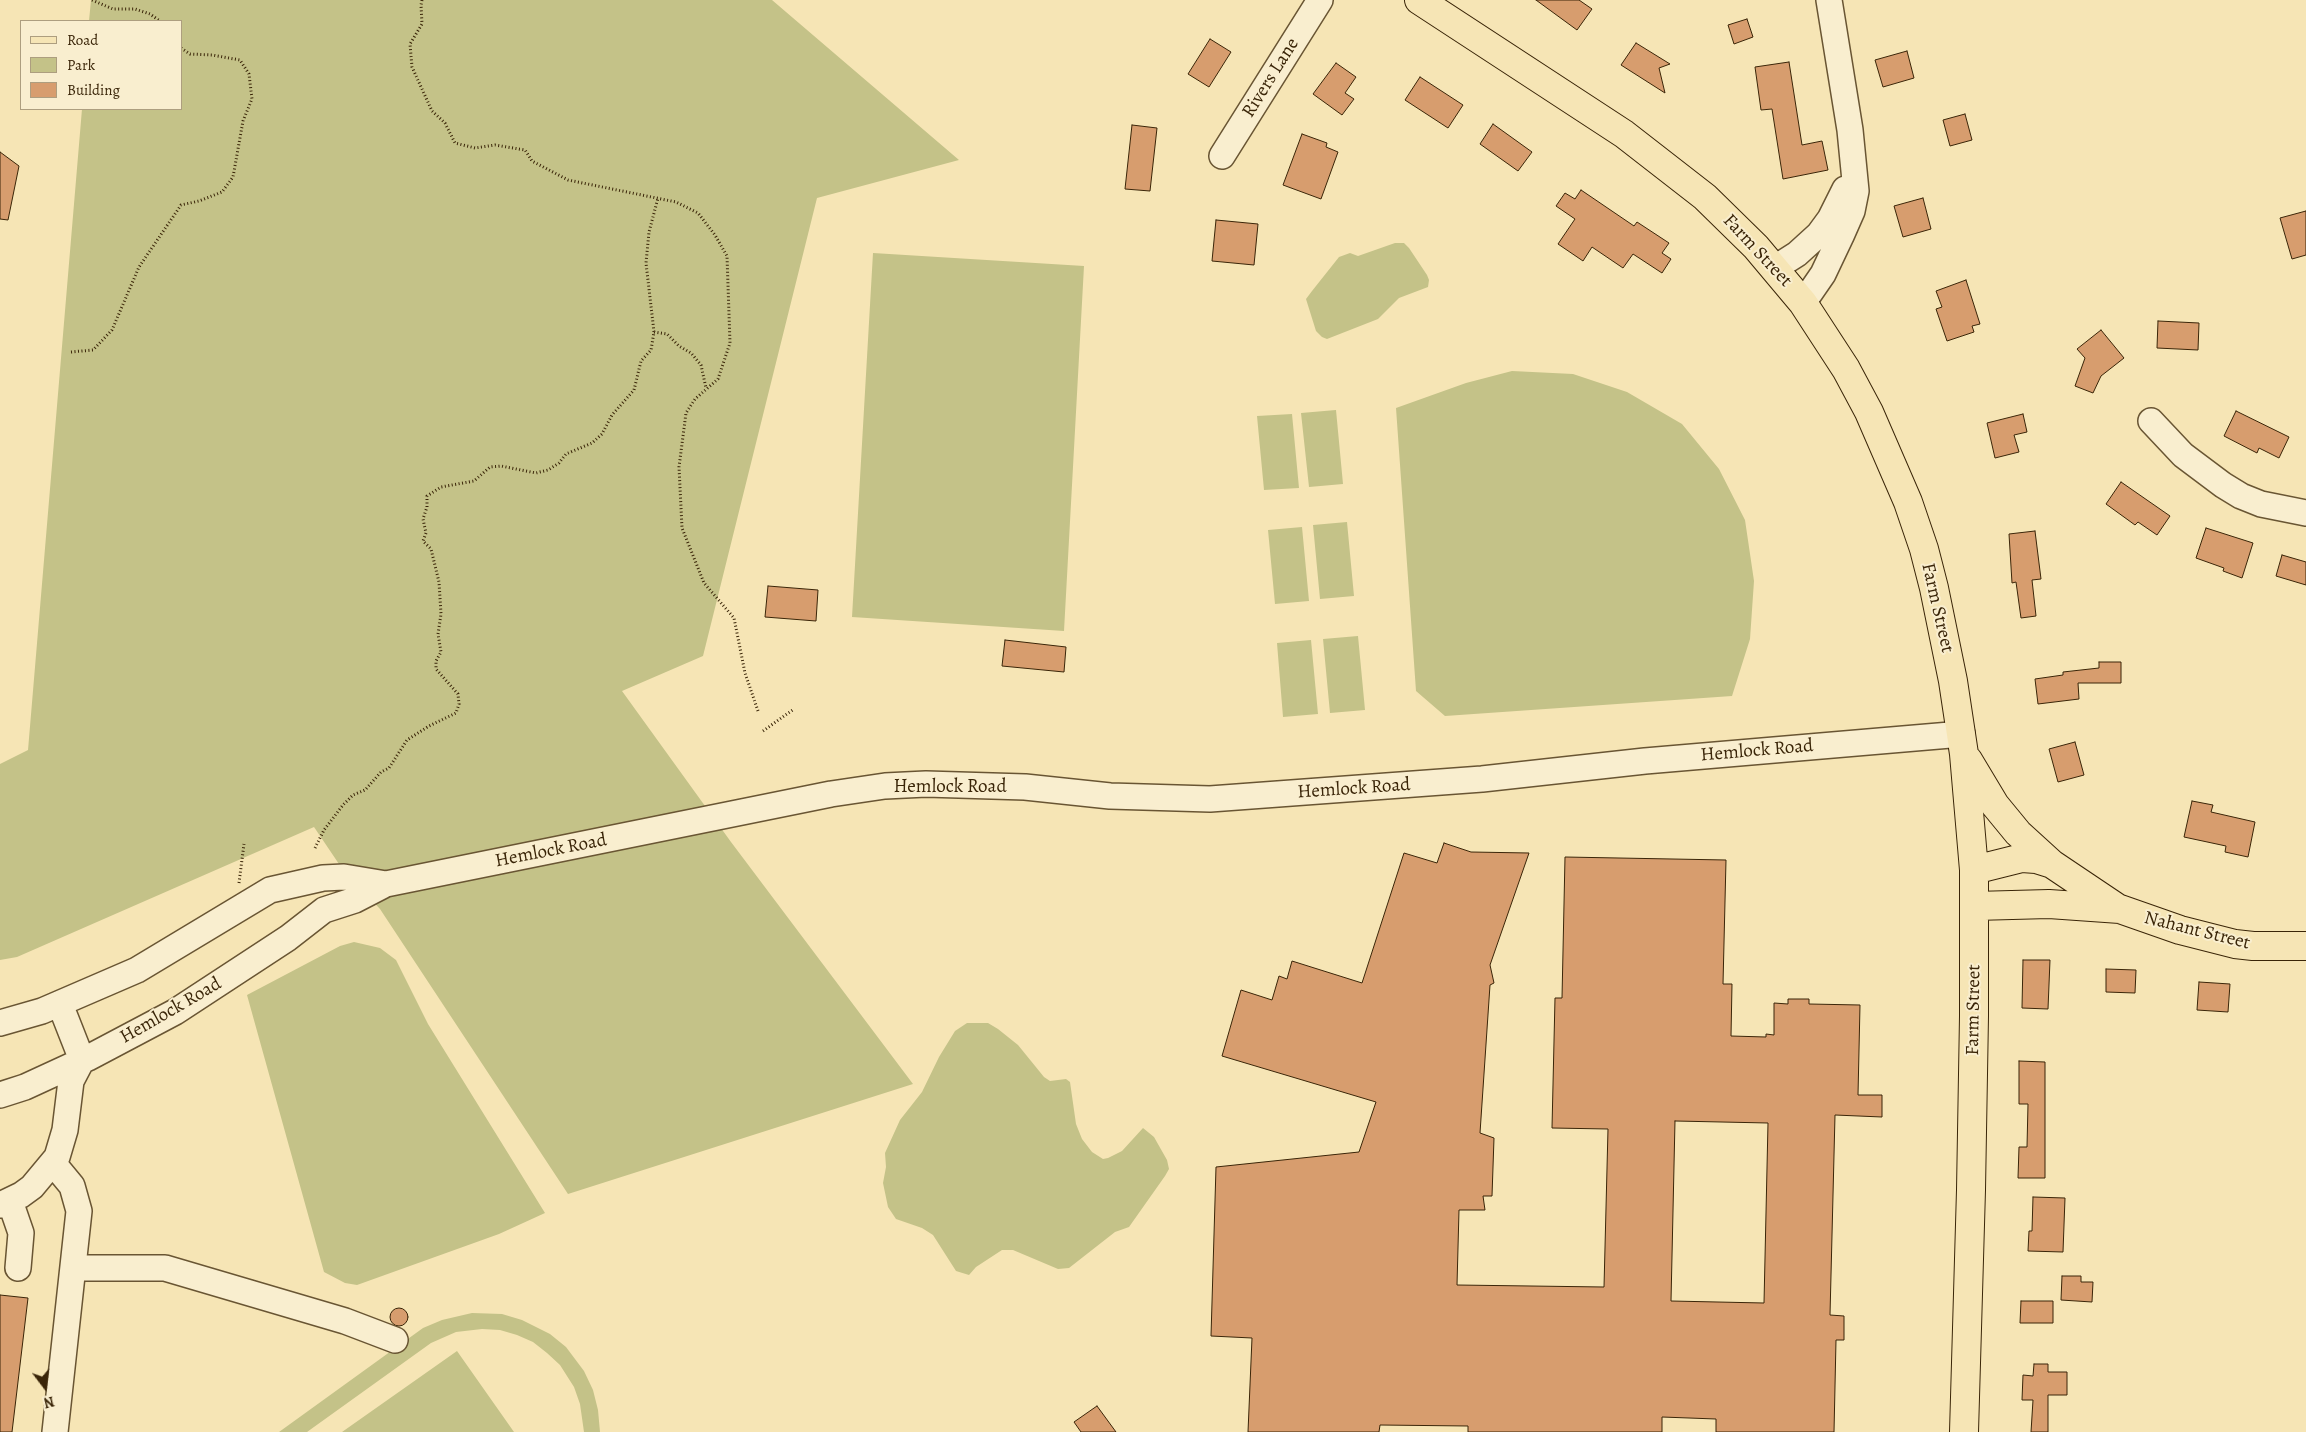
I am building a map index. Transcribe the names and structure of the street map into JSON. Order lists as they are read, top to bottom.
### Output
{
  "streets": {
    "main road": ["Farm Street", "Nahant Street"],
    "street": ["Rivers Lane", "Hemlock Road"]
  },
  "crossings": [
    ["Farm Street", "Hemlock Road"],
    ["Farm Street", "Nahant Street"],
    ["Hemlock Road", "Nahant Street"]
  ],
  "legend": ["Road", "Park", "Building"],
  "north": "bottom"
}
